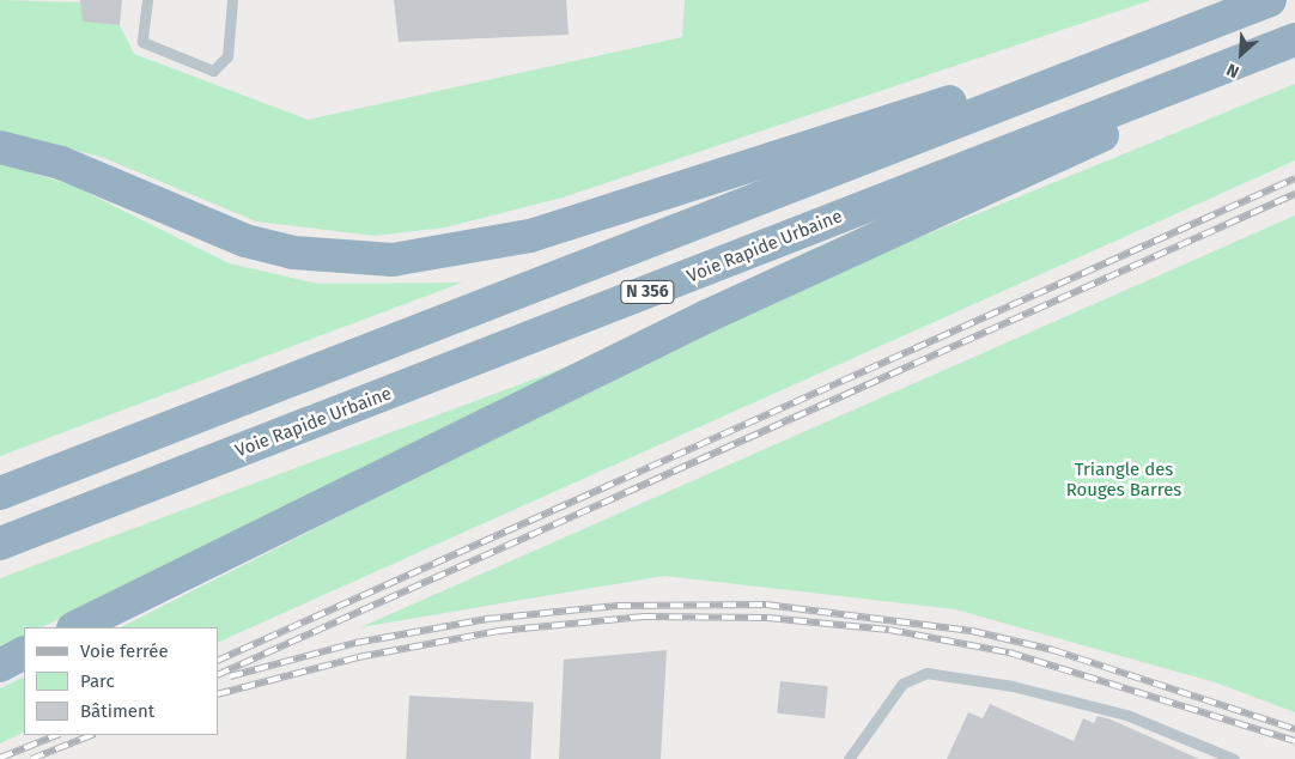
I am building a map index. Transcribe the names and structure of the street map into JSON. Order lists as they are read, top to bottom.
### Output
{
  "streets": {
    "highway": ["Voie Rapide Urbaine", "N 356"]
  },
  "parks": ["Triangle des Rouges Barres"],
  "legend": ["Voie ferrée", "Parc", "Bâtiment"],
  "north": "bottom left"
}
